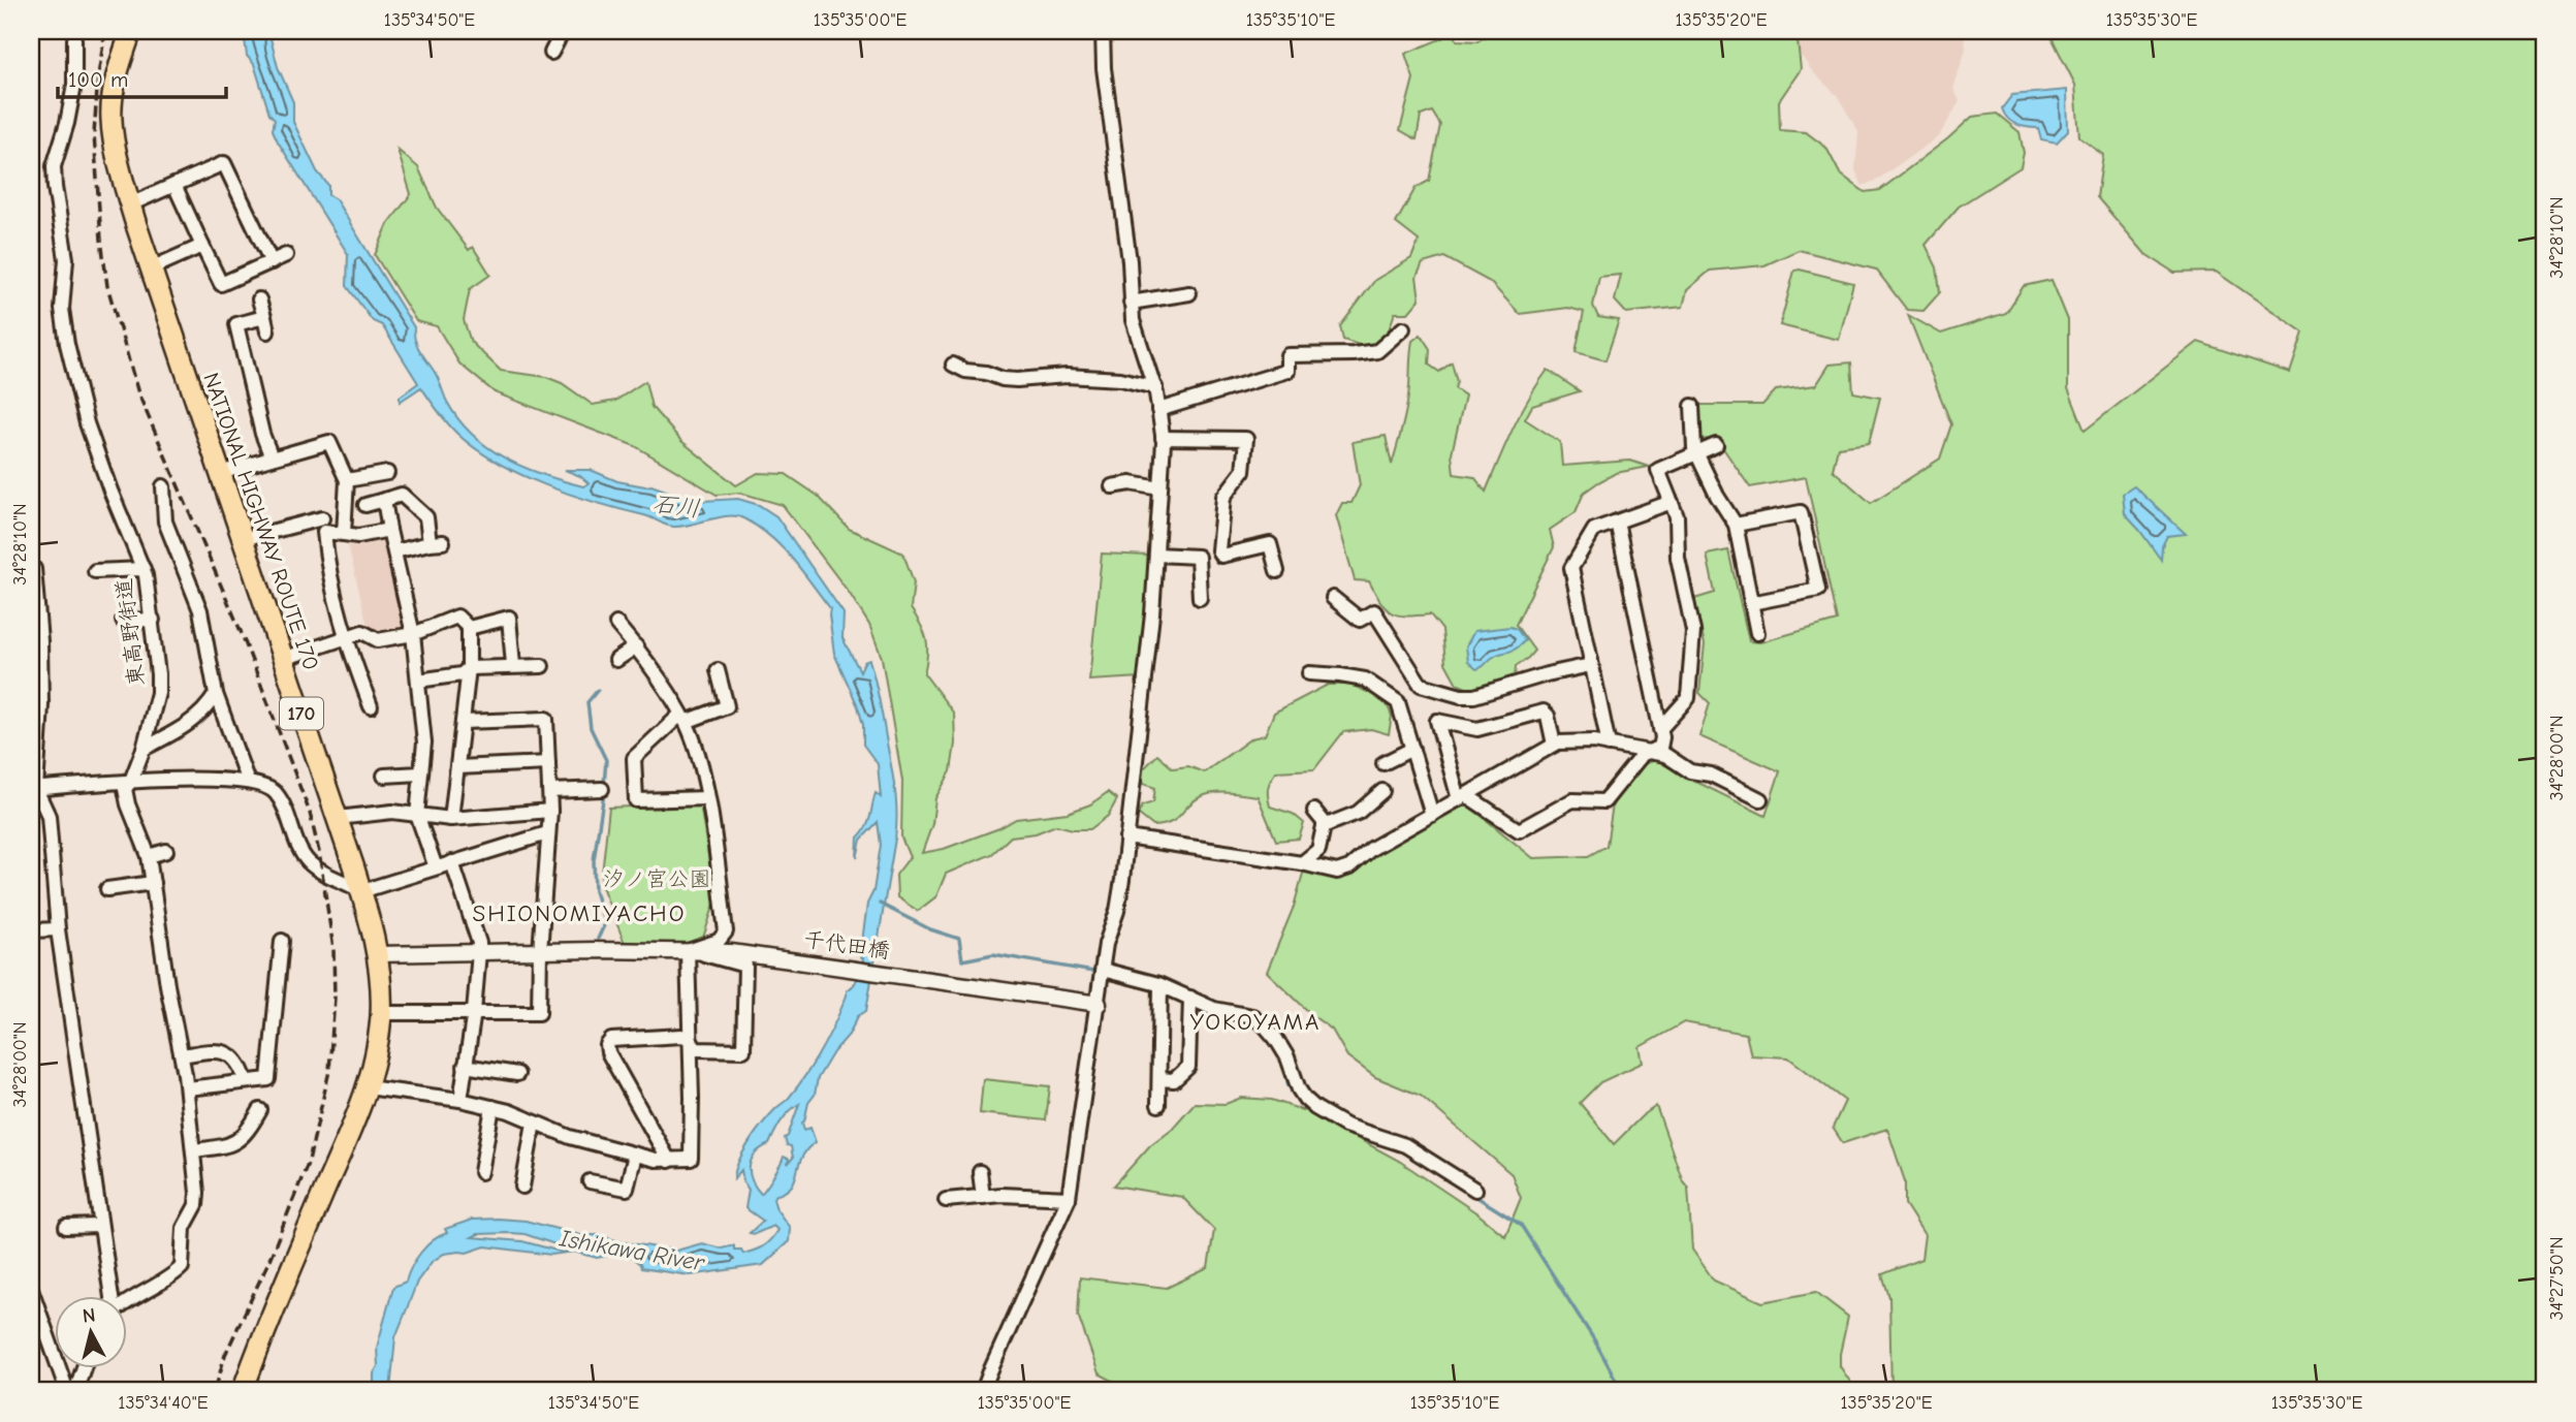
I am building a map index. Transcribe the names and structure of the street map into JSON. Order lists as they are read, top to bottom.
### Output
{
  "streets": {
    "highway": ["NATIONAL HIGHWAY ROUTE 170", "170"],
    "street": ["東高野街道", "千代田橋"]
  },
  "crossings": [
    ["NATIONAL HIGHWAY ROUTE 170", "千代田橋"]
  ],
  "districts": ["SHIONOMIYACHO", "YOKOYAMA"],
  "water": ["石川", "Ishikawa River"],
  "parks": ["汐ノ宮公園"],
  "scale_bar": "100 m",
  "north": "top",
  "coordinates": [
    "135°34'50\"E",
    "135°35'00\"E",
    "135°35'10\"E",
    "135°35'20\"E",
    "135°35'30\"E",
    "34°28'10\"N",
    "34°28'00\"N",
    "34°27'50\"N",
    "135°34'40\"E"
  ]
}
